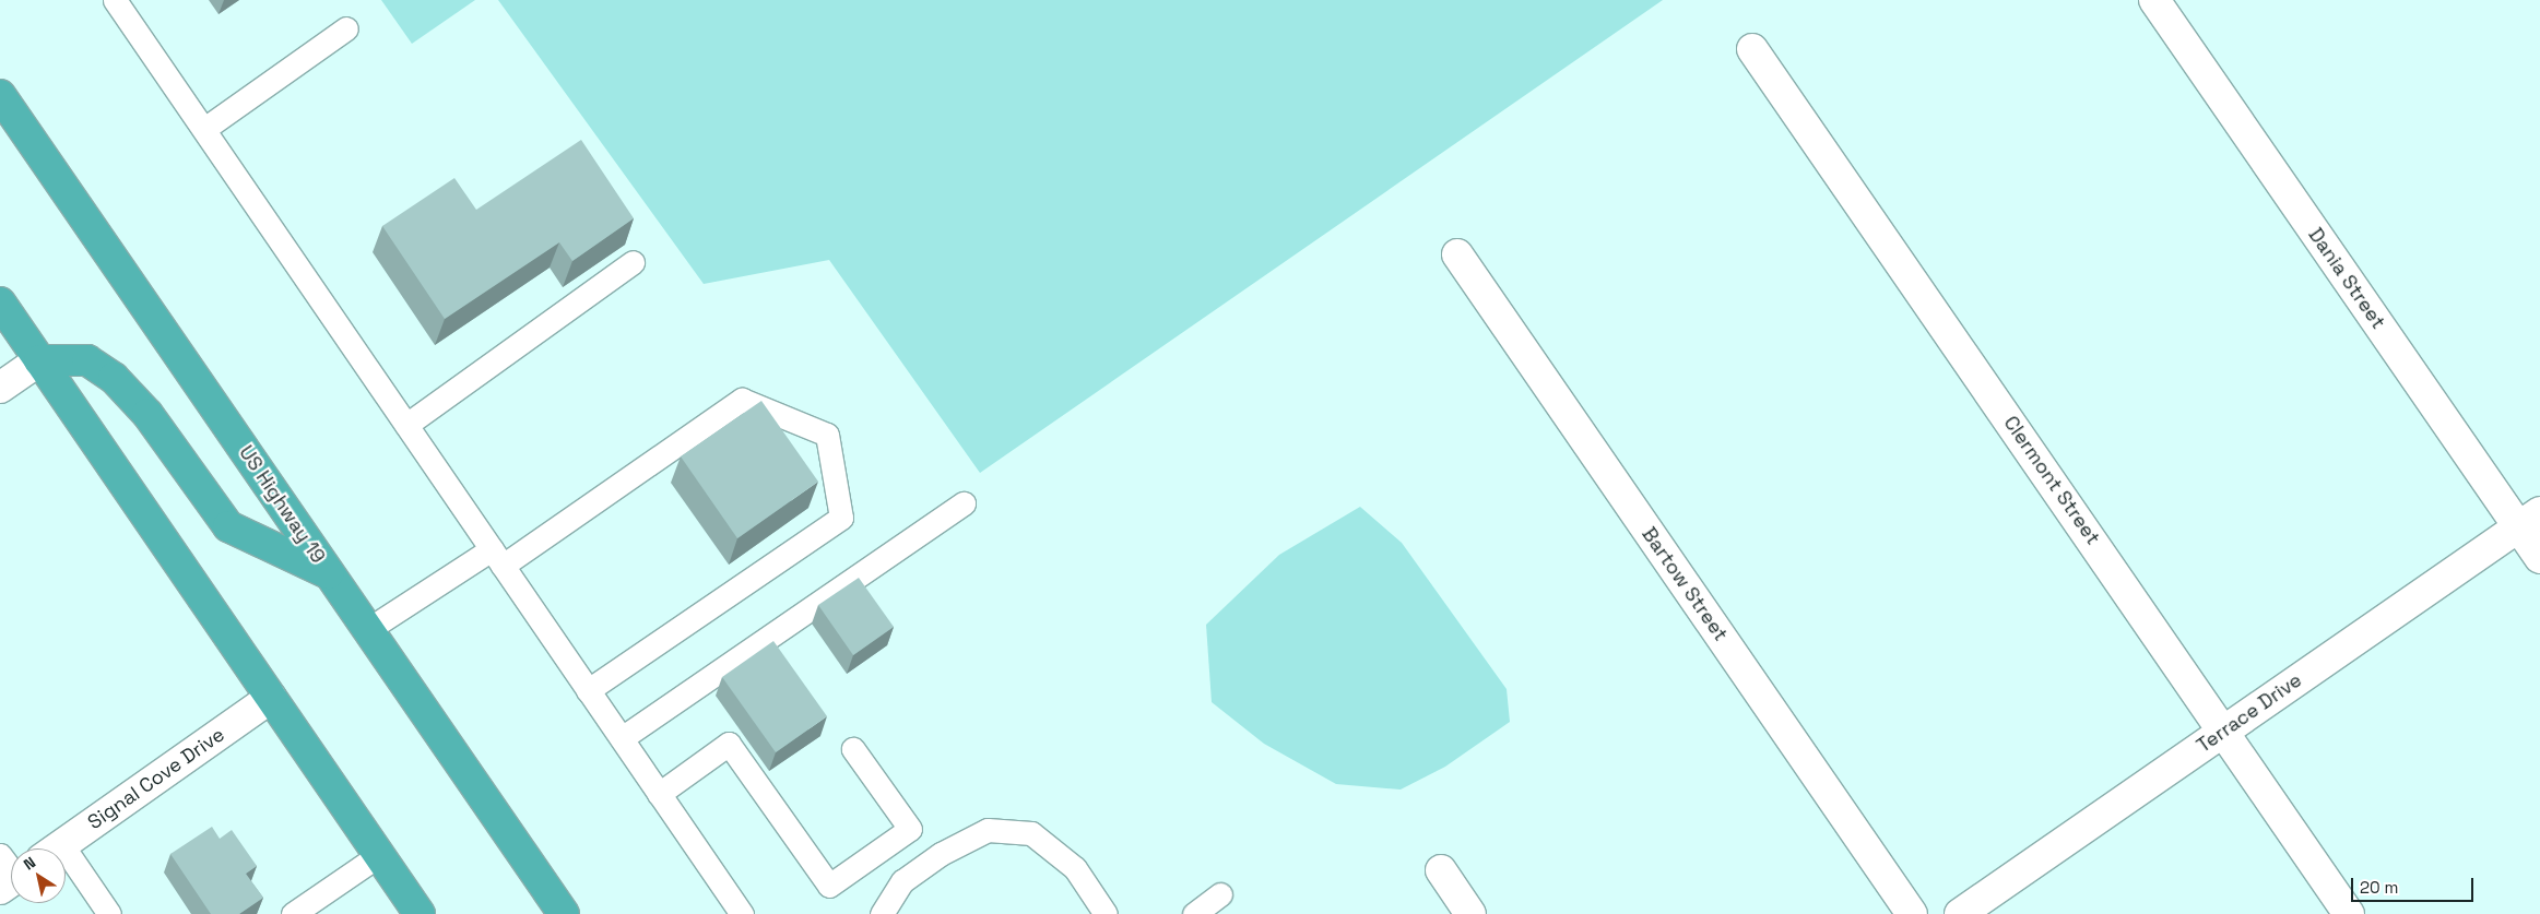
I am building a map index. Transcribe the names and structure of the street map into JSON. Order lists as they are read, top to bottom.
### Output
{
  "streets": {
    "highway": ["US Highway 19"],
    "street": [
      "Dania Street",
      "Clermont Street",
      "Bartow Street",
      "Terrace Drive",
      "Signal Cove Drive"
    ]
  },
  "crossings": [
    ["Dania Street", "Terrace Drive"],
    ["Clermont Street", "Terrace Drive"]
  ],
  "scale_bar": "20 m",
  "north": "top left"
}
